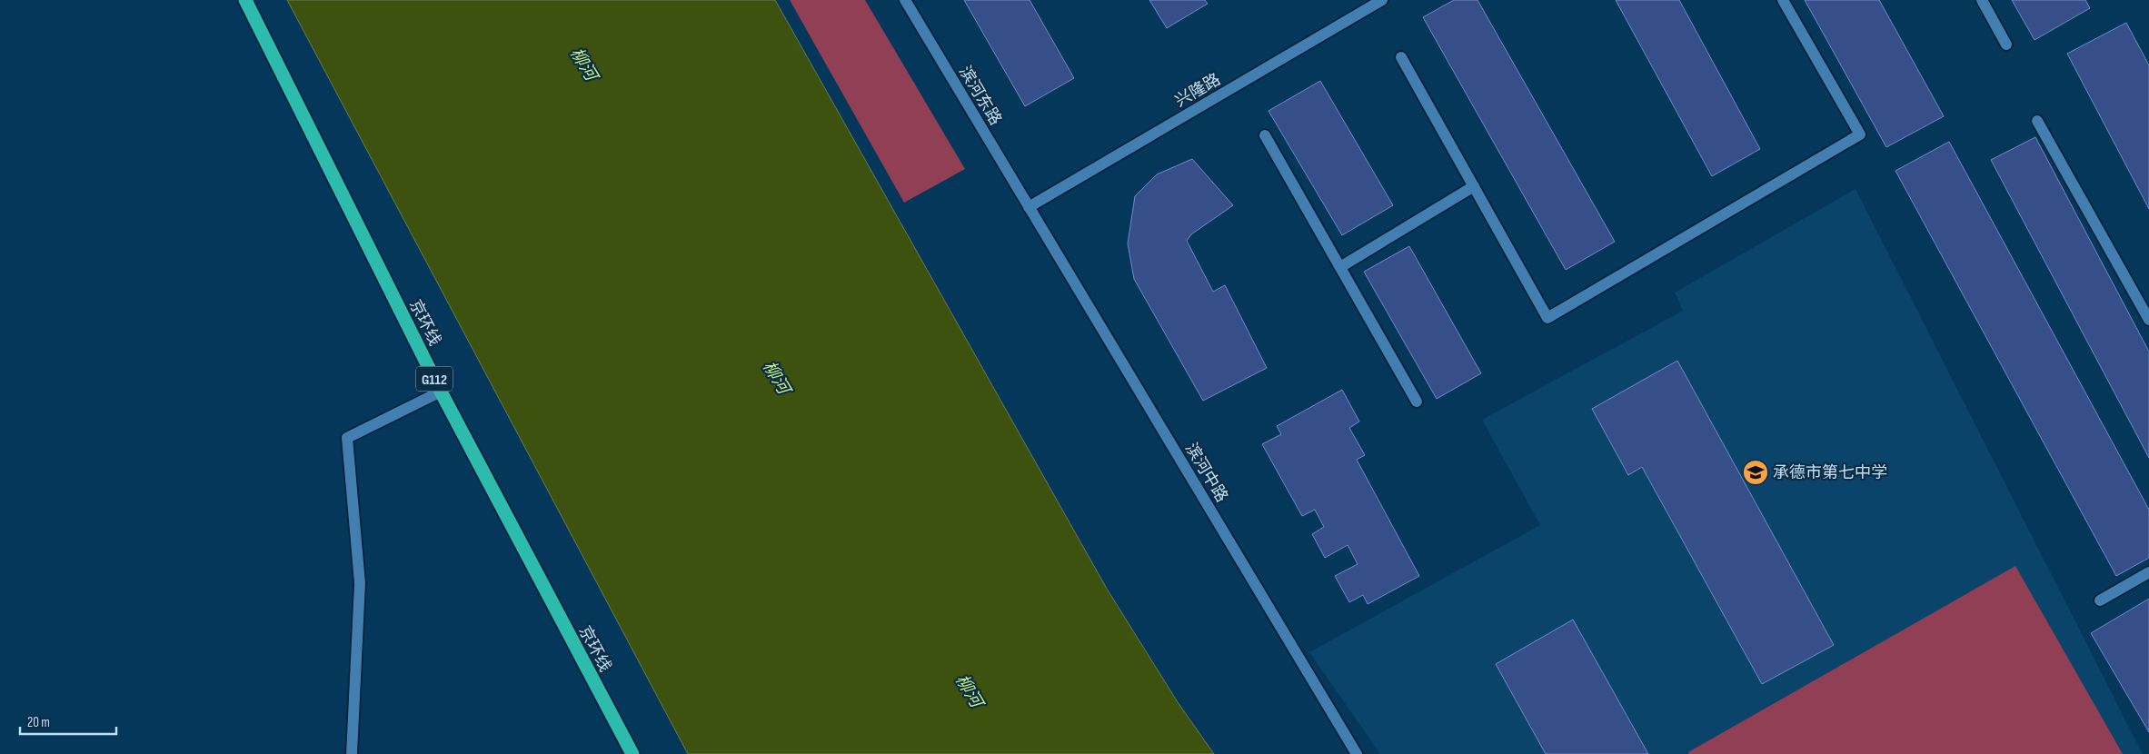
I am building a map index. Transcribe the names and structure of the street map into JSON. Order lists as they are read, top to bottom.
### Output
{
  "streets": {
    "highway": ["京环线", "G112"],
    "street": ["兴隆路", "滨河东路", "滨河中路"]
  },
  "crossings": [
    ["兴隆路", "滨河东路"],
    ["兴隆路", "滨河中路"],
    ["滨河东路", "滨河中路"]
  ],
  "water": ["柳河"],
  "places": {
    "school or university": ["承德市第七中学"]
  },
  "scale_bar": "20 m"
}
